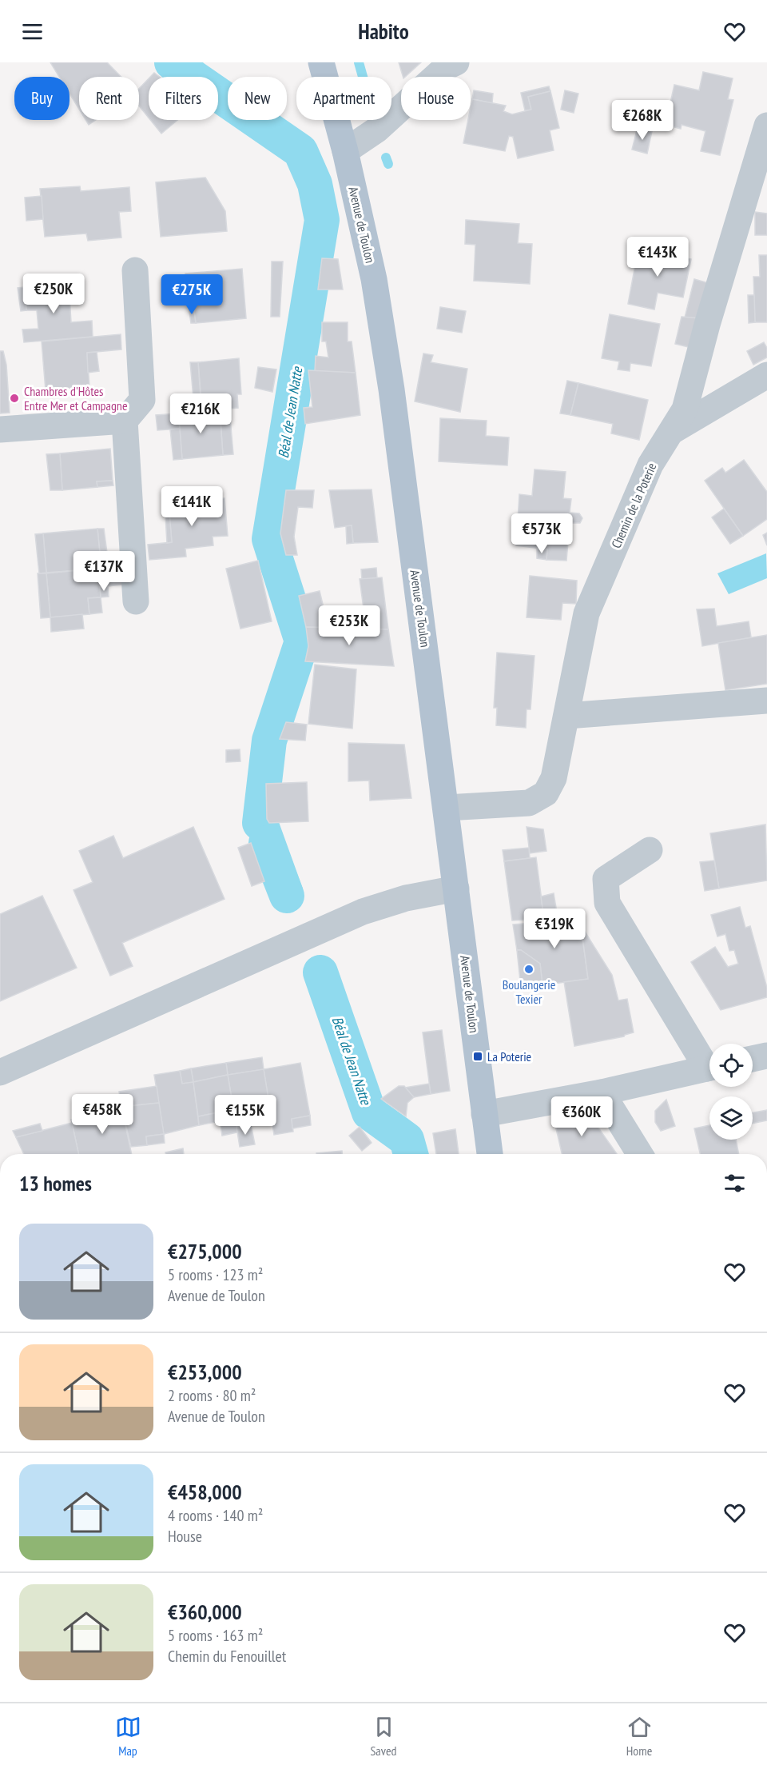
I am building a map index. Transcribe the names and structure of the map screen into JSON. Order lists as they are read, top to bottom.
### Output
{
  "streets": {
    "main road": ["Avenue de Toulon"],
    "street": ["Chemin de la Poterie"]
  },
  "crossings": [
    ["Avenue de Toulon", "Chemin de la Poterie"]
  ],
  "water": ["Béal de Jean Natte"],
  "places": {
    "other": ["Chambres d'Hôtes Entre Mer et Campagne", "Boulangerie Texier"],
    "transit": ["La Poterie"]
  },
  "page": {
    "header": "Habito",
    "chip": [
      "Buy",
      "Rent",
      "Filters",
      "New",
      "Apartment",
      "House"
    ],
    "price": [
      "€268K",
      "€143K",
      "€250K",
      "€275K",
      "€216K",
      "€141K",
      "€573K",
      "€137K",
      "€253K",
      "€319K",
      "€458K",
      "€155K",
      "€360K"
    ],
    "heading": "13 homes",
    "list": [
      {
        "name": "€275,000",
        "note": "5 rooms · 123 m² · Avenue de Toulon"
      },
      {
        "name": "€253,000",
        "note": "2 rooms · 80 m² · Avenue de Toulon"
      },
      {
        "name": "€458,000",
        "note": "4 rooms · 140 m² · House"
      },
      {
        "name": "€360,000",
        "note": "5 rooms · 163 m² · Chemin du Fenouillet"
      }
    ],
    "tabs": ["Map", "Saved", "Home"]
  }
}
